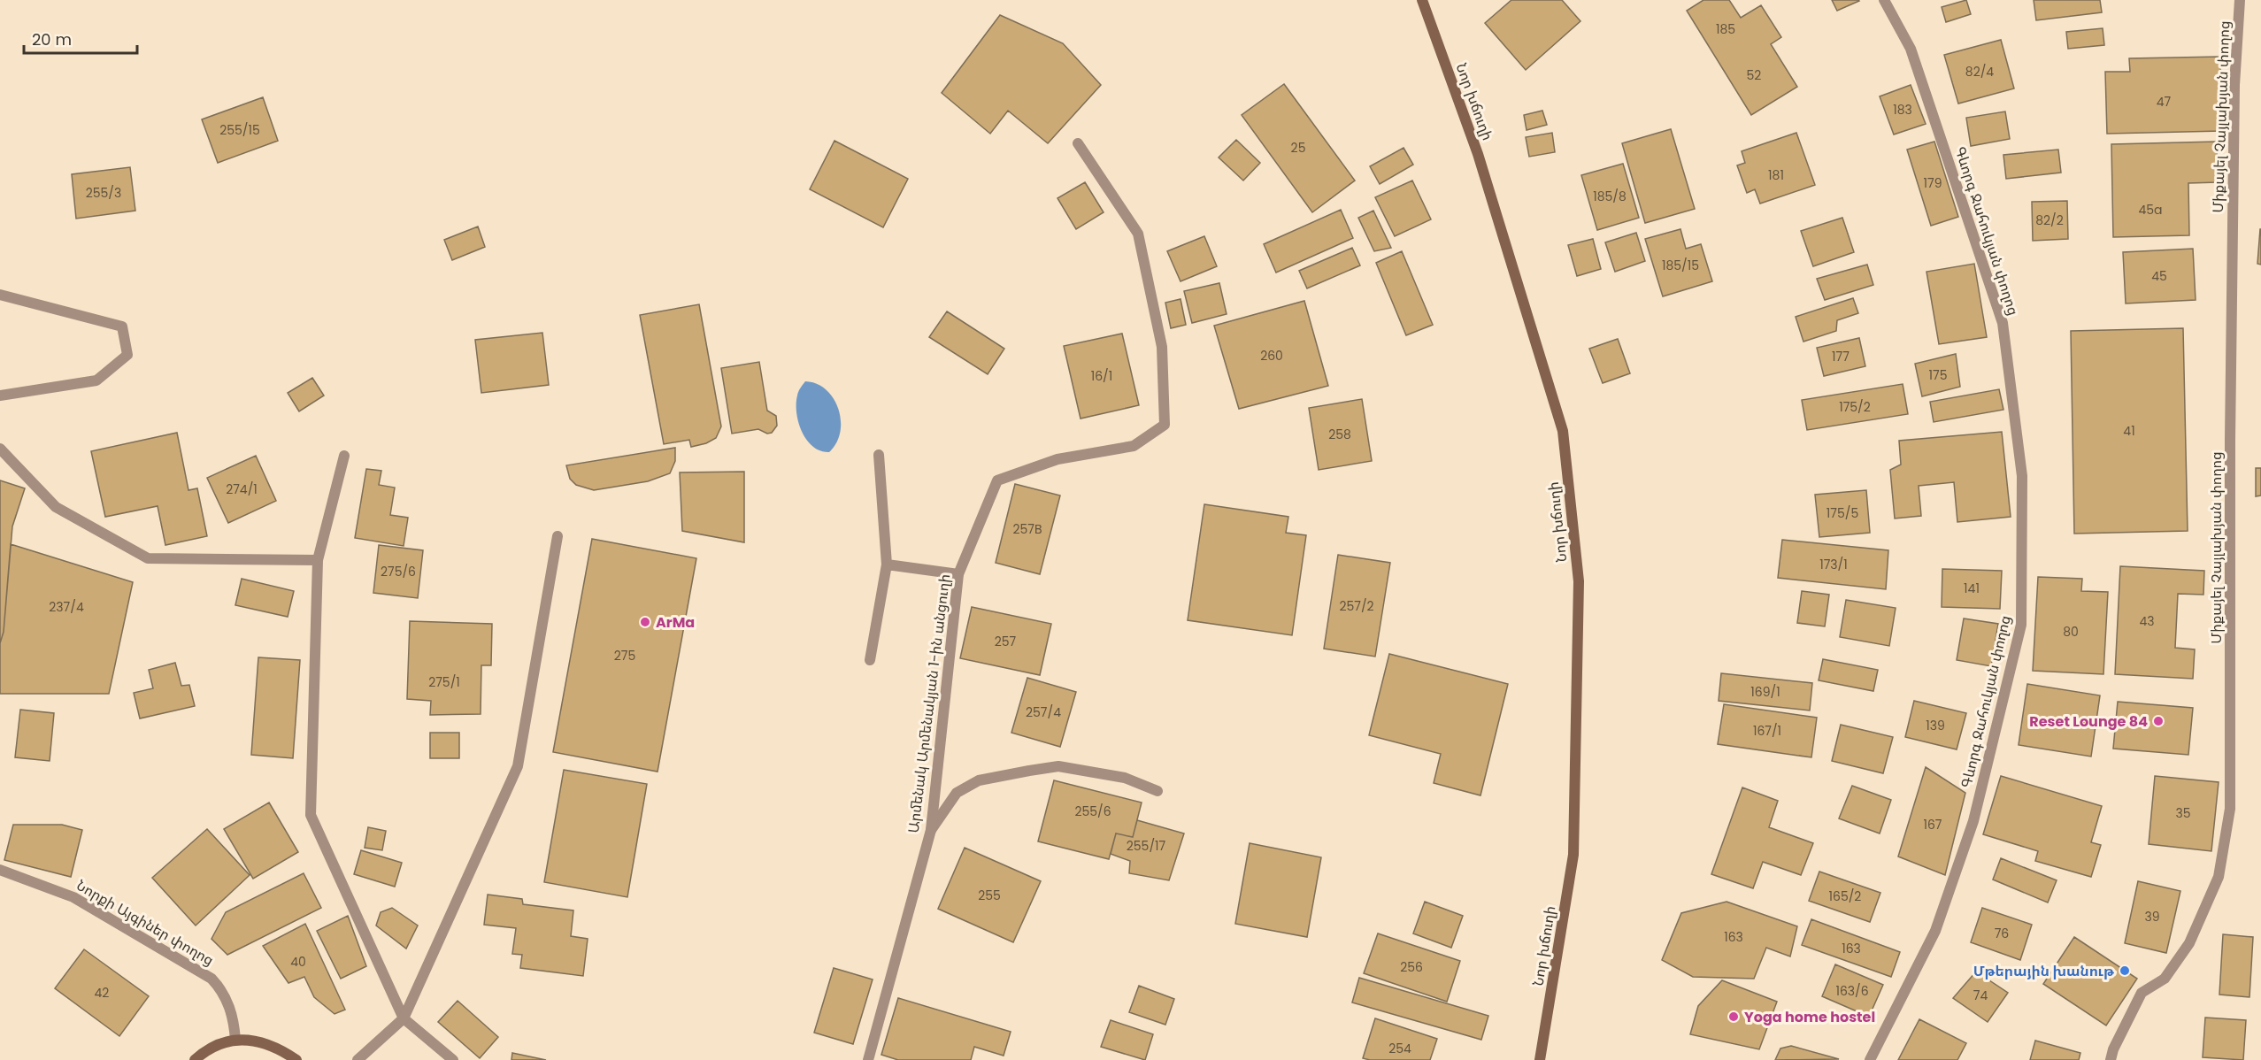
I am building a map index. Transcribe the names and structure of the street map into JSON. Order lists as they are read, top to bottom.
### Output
{
  "streets": {
    "main road": ["Նոր խճուղի"],
    "street": [
      "Միքայել Չայլախյան փողոց",
      "Գևորգ Ջահուկյան փողոց",
      "Արմենակ Արմենակյան 1-ին անցուղի",
      "Նորքի Այգիներ փողոց"
    ]
  },
  "places": [
    "ArMa",
    "Reset Lounge 84",
    "Մթերային խանութ",
    "Yoga home hostel"
  ],
  "house_numbers": [
    "185",
    "82/4",
    "52",
    "47",
    "183",
    "255/15",
    "25",
    "181",
    "179",
    "255/3",
    "185/8",
    "45a",
    "82/2",
    "185/15",
    "45",
    "260",
    "177",
    "175",
    "16/1",
    "175/2",
    "41",
    "258",
    "274/1",
    "175/5",
    "257B",
    "173/1",
    "275/6",
    "141",
    "257/2",
    "237/4",
    "43",
    "80",
    "257",
    "275",
    "275/1",
    "169/1",
    "257/4",
    "139",
    "167/1",
    "255/6",
    "35",
    "167",
    "255/17",
    "255",
    "165/2",
    "39",
    "76",
    "163",
    "163",
    "40",
    "256",
    "163/6",
    "42",
    "74",
    "254"
  ],
  "scale_bar": "20 m"
}
